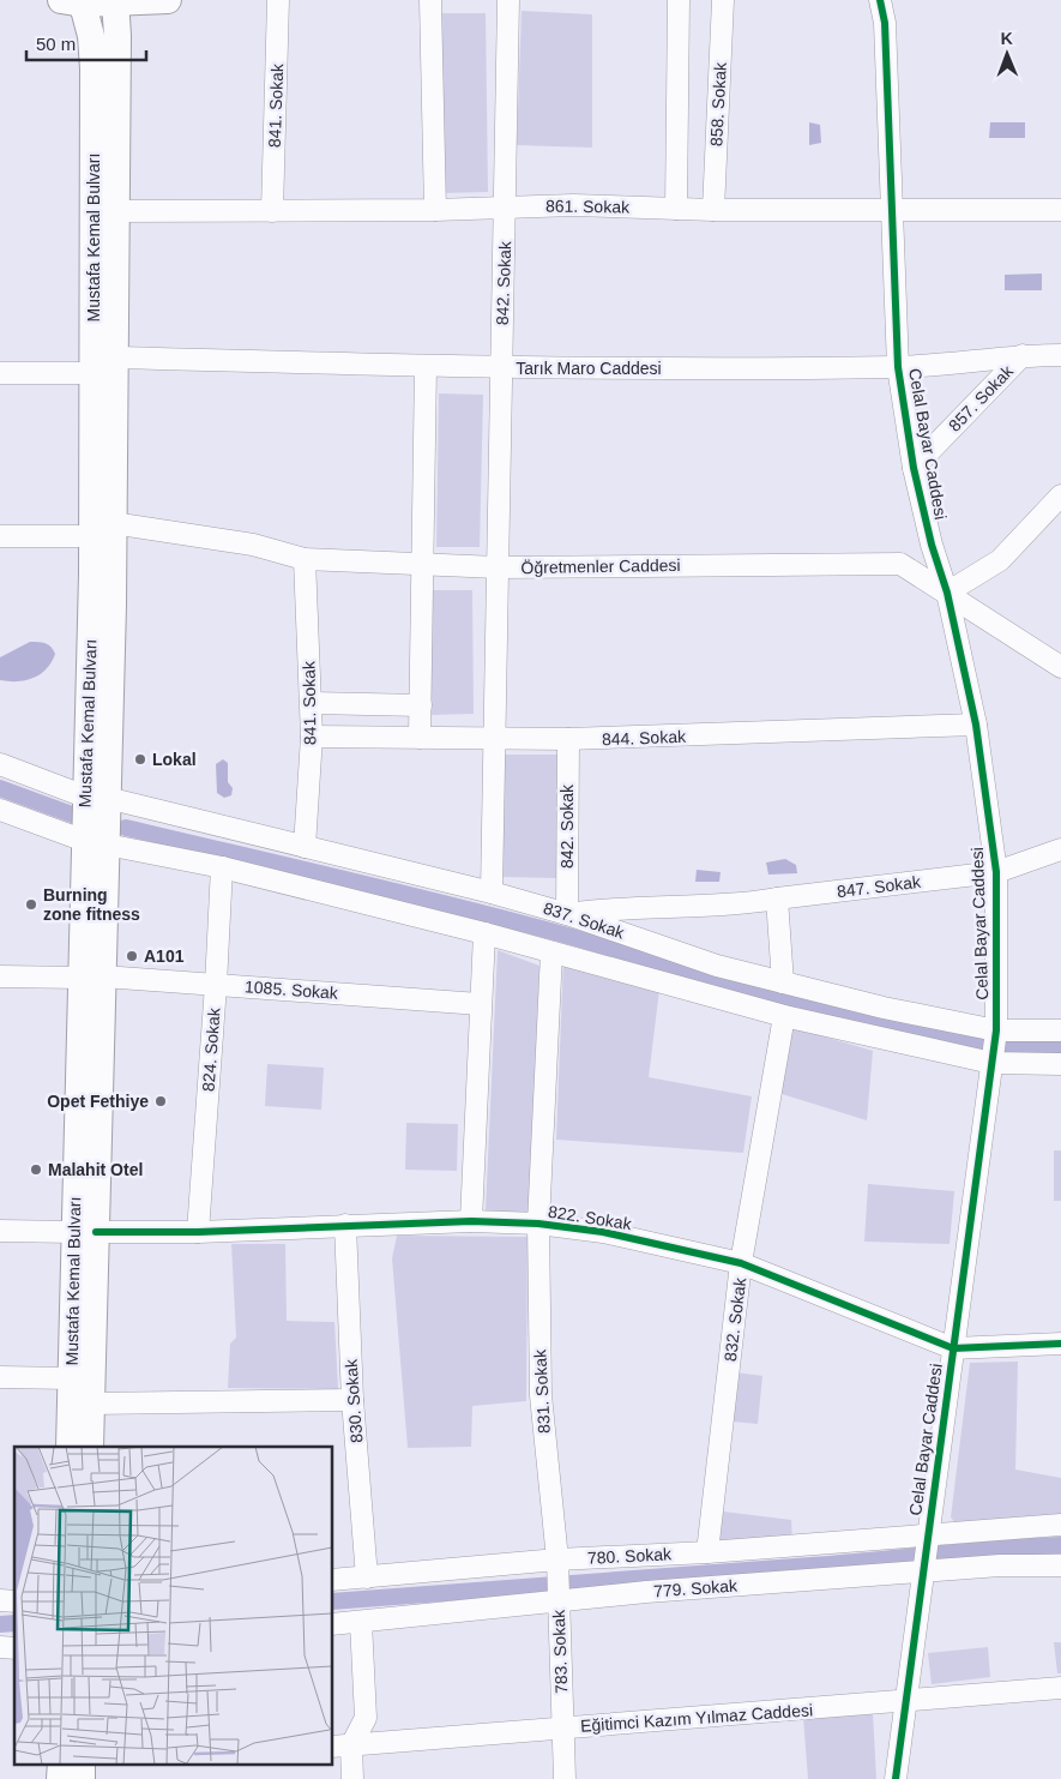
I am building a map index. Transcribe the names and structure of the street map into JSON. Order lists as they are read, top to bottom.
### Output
{
  "streets": {
    "main road": ["Mustafa Kemal Bulvarı"],
    "street": [
      "858. Sokak",
      "841. Sokak",
      "861. Sokak",
      "842. Sokak",
      "Tarık Maro Caddesi",
      "857. Sokak",
      "Celal Bayar Caddesi",
      "Öğretmenler Caddesi",
      "844. Sokak",
      "847. Sokak",
      "837. Sokak",
      "1085. Sokak",
      "824. Sokak",
      "822. Sokak",
      "832. Sokak",
      "831. Sokak",
      "830. Sokak",
      "780. Sokak",
      "779. Sokak",
      "783. Sokak",
      "Eğitimci Kazım Yılmaz Caddesi"
    ]
  },
  "crossings": [
    ["858. Sokak", "861. Sokak"],
    ["841. Sokak", "861. Sokak"],
    ["841. Sokak", "Öğretmenler Caddesi"],
    ["841. Sokak", "844. Sokak"],
    ["841. Sokak", "837. Sokak"],
    ["861. Sokak", "Mustafa Kemal Bulvarı"],
    ["861. Sokak", "842. Sokak"],
    ["861. Sokak", "Celal Bayar Caddesi"],
    ["Mustafa Kemal Bulvarı", "Tarık Maro Caddesi"],
    ["Mustafa Kemal Bulvarı", "Öğretmenler Caddesi"],
    ["Mustafa Kemal Bulvarı", "837. Sokak"],
    ["Mustafa Kemal Bulvarı", "1085. Sokak"],
    ["Mustafa Kemal Bulvarı", "822. Sokak"],
    ["842. Sokak", "Tarık Maro Caddesi"],
    ["842. Sokak", "Öğretmenler Caddesi"],
    ["842. Sokak", "844. Sokak"],
    ["842. Sokak", "847. Sokak"],
    ["842. Sokak", "837. Sokak"],
    ["Tarık Maro Caddesi", "857. Sokak"],
    ["Tarık Maro Caddesi", "Celal Bayar Caddesi"],
    ["857. Sokak", "Celal Bayar Caddesi"],
    ["Celal Bayar Caddesi", "Öğretmenler Caddesi"],
    ["Celal Bayar Caddesi", "844. Sokak"],
    ["Celal Bayar Caddesi", "847. Sokak"],
    ["Celal Bayar Caddesi", "837. Sokak"],
    ["Celal Bayar Caddesi", "822. Sokak"],
    ["Celal Bayar Caddesi", "780. Sokak"],
    ["Celal Bayar Caddesi", "779. Sokak"],
    ["Celal Bayar Caddesi", "Eğitimci Kazım Yılmaz Caddesi"],
    ["847. Sokak", "837. Sokak"],
    ["1085. Sokak", "824. Sokak"],
    ["824. Sokak", "822. Sokak"],
    ["822. Sokak", "832. Sokak"],
    ["822. Sokak", "831. Sokak"],
    ["822. Sokak", "830. Sokak"],
    ["832. Sokak", "780. Sokak"],
    ["831. Sokak", "780. Sokak"],
    ["831. Sokak", "783. Sokak"],
    ["830. Sokak", "780. Sokak"],
    ["780. Sokak", "783. Sokak"],
    ["779. Sokak", "783. Sokak"],
    ["783. Sokak", "Eğitimci Kazım Yılmaz Caddesi"]
  ],
  "places": [
    "Lokal",
    "Burning zone fitness",
    "A101",
    "Opet Fethiye",
    "Malahit Otel"
  ],
  "scale_bar": "50 m",
  "north": "top"
}
